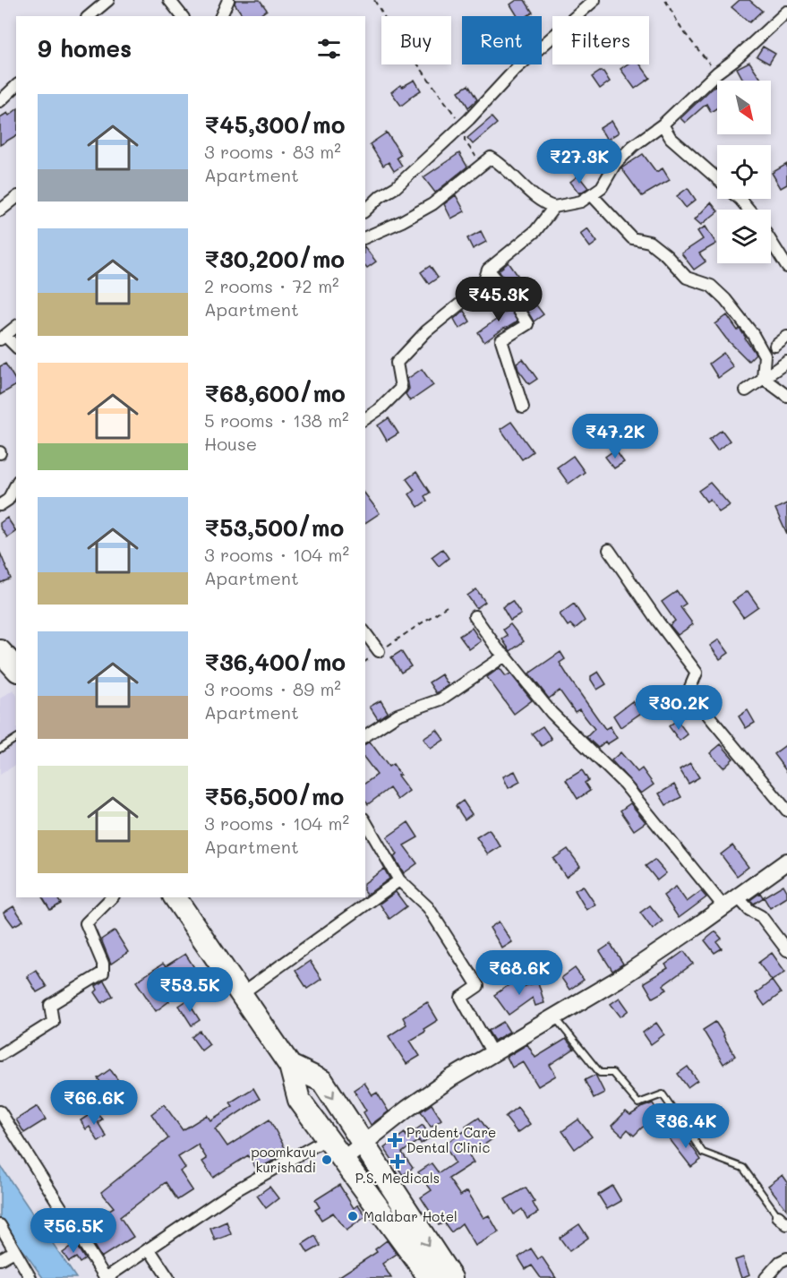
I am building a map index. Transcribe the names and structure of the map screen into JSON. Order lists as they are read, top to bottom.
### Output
{
  "places": {
    "health": ["Prudent Care Dental Clinic", "P.S. Medicals"],
    "other": ["poomkavu kurishadi", "Malabar Hotel"]
  },
  "north": "bottom right",
  "page": {
    "chip": ["Buy", "Rent", "Filters"],
    "heading": "9 homes",
    "list": [
      {
        "name": "₹45,300/mo",
        "note": "3 rooms · 83 m² · Apartment"
      },
      {
        "name": "₹30,200/mo",
        "note": "2 rooms · 72 m² · Apartment"
      },
      {
        "name": "₹68,600/mo",
        "note": "5 rooms · 138 m² · House"
      },
      {
        "name": "₹53,500/mo",
        "note": "3 rooms · 104 m² · Apartment"
      },
      {
        "name": "₹36,400/mo",
        "note": "3 rooms · 89 m² · Apartment"
      },
      {
        "name": "₹56,500/mo",
        "note": "3 rooms · 104 m² · Apartment"
      }
    ],
    "price": [
      "₹27.3K",
      "₹45.3K",
      "₹47.2K",
      "₹30.2K",
      "₹68.6K",
      "₹53.5K",
      "₹66.6K",
      "₹36.4K",
      "₹56.5K"
    ]
  }
}
